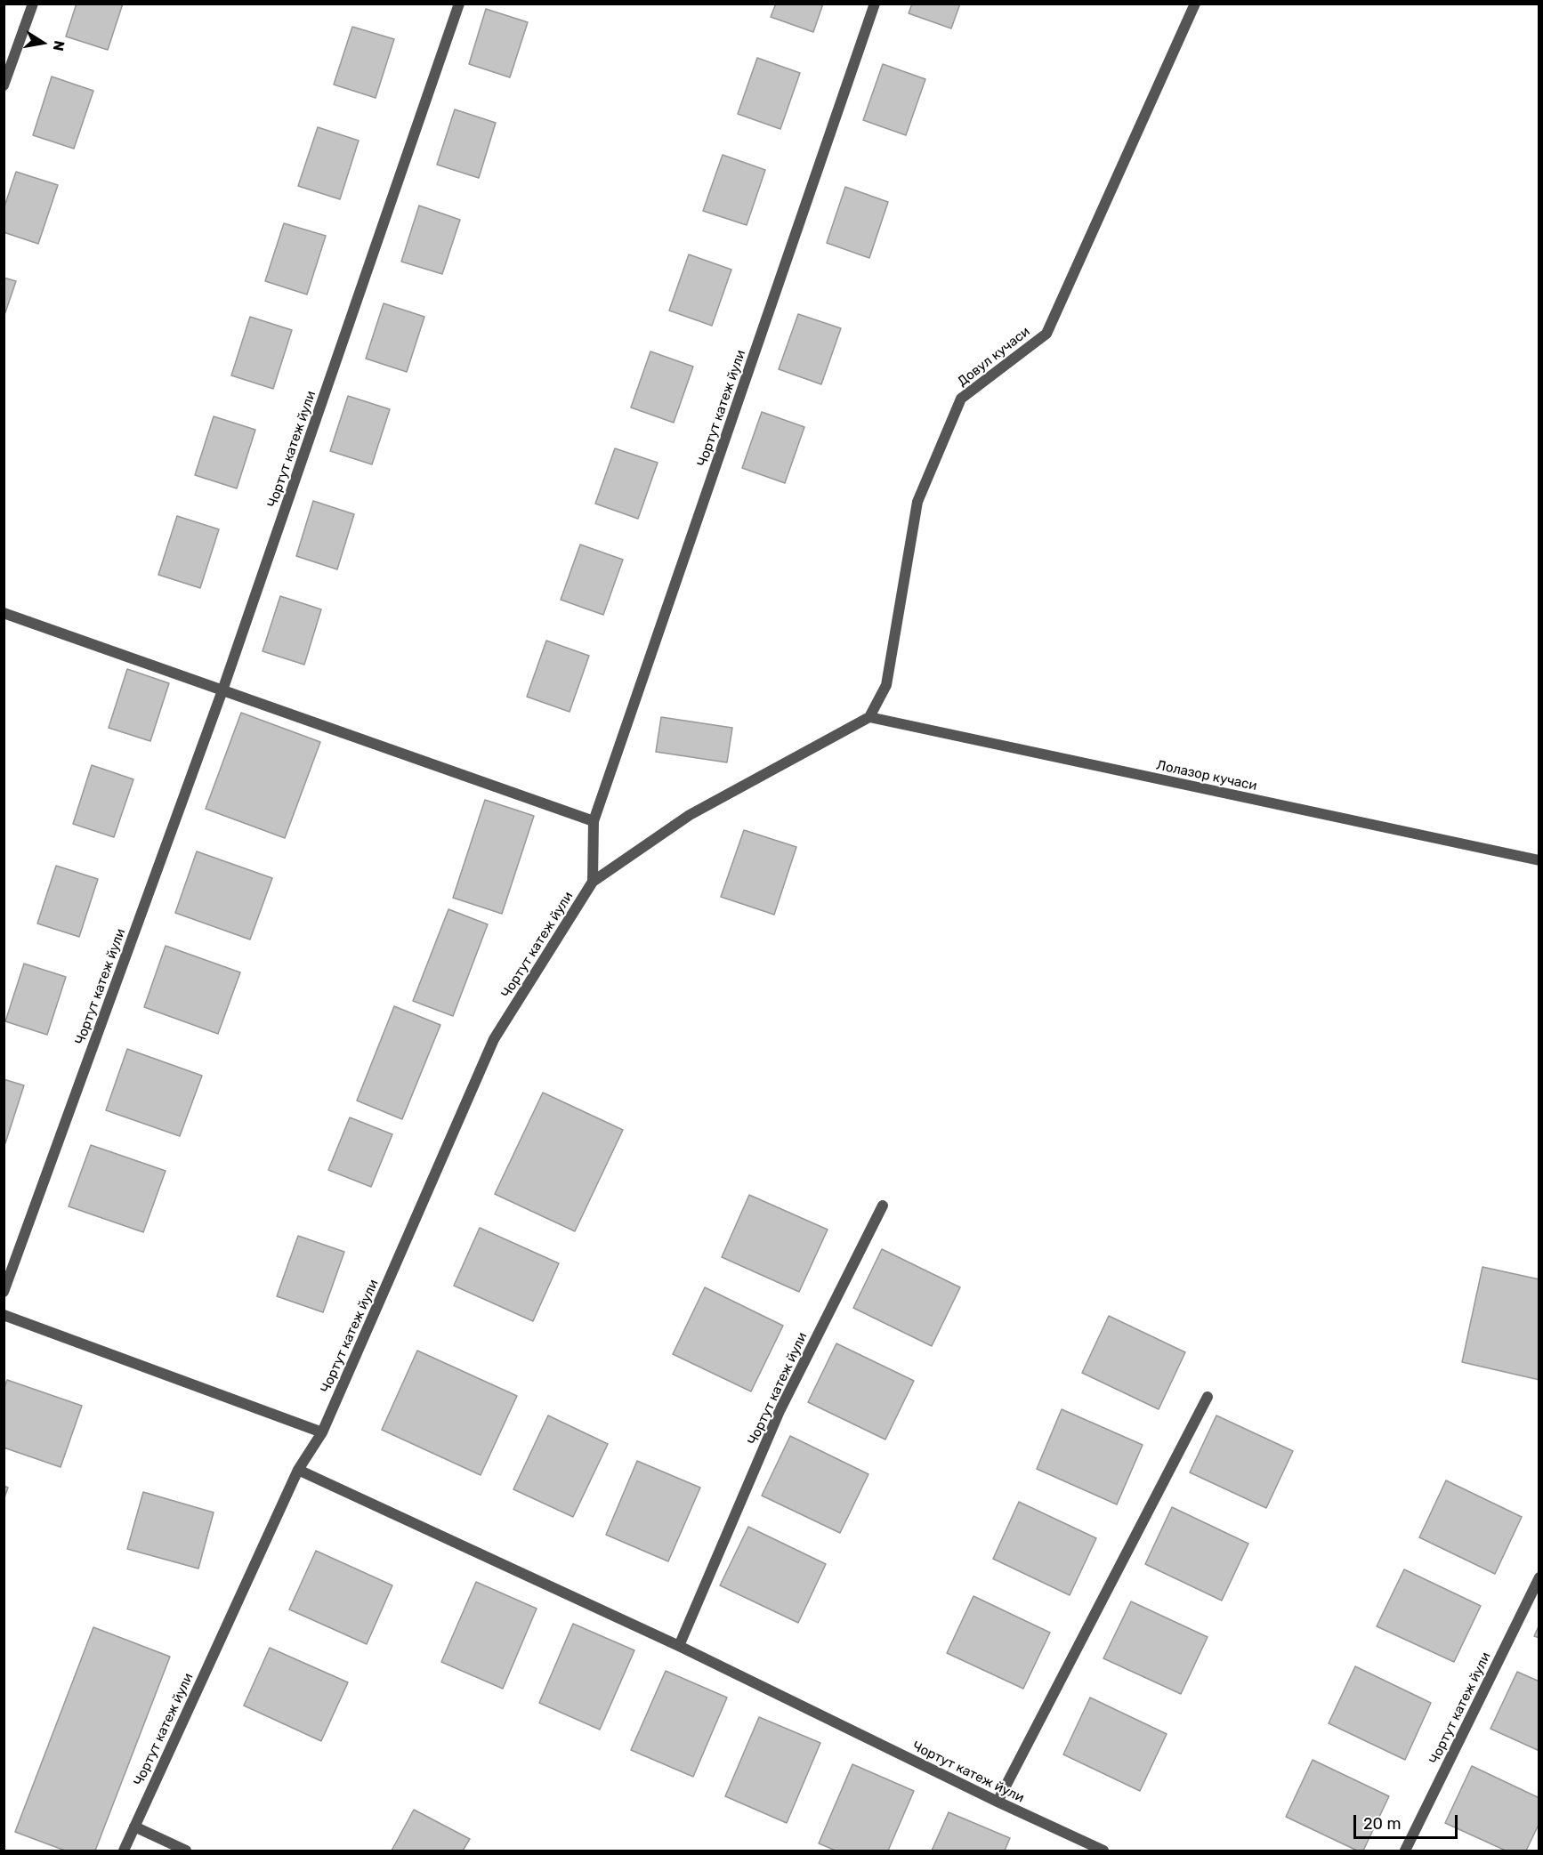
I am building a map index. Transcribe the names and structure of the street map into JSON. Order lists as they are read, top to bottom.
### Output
{
  "streets": {
    "street": ["Довул кучаси", "Чортут катеж йули", "Лолазор кучаси"]
  },
  "crossings": [
    ["Довул кучаси", "Чортут катеж йули"],
    ["Довул кучаси", "Лолазор кучаси"],
    ["Чортут катеж йули", "Лолазор кучаси"]
  ],
  "scale_bar": "20 m",
  "north": "right"
}
